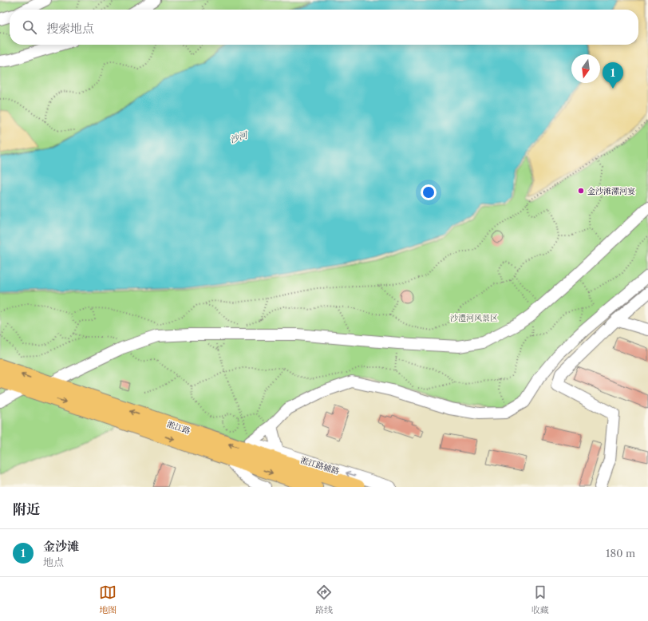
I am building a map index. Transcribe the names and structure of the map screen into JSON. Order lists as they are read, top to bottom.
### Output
{
  "streets": {
    "main road": ["淞江路"],
    "street": ["淞江路辅路"]
  },
  "crossings": [
    ["淞江路", "淞江路辅路"]
  ],
  "one_way": ["淞江路辅路"],
  "water": ["沙河"],
  "parks": ["沙澧河风景区"],
  "places": ["金沙滩漯河宴"],
  "north": "bottom",
  "page": {
    "search": "搜索地点",
    "pins": "1",
    "heading": "附近",
    "list": [
      {
        "mark": "1",
        "name": "金沙滩",
        "note": "地点",
        "value": "180 m"
      }
    ],
    "nav": ["地图", "路线", "收藏"]
  }
}
